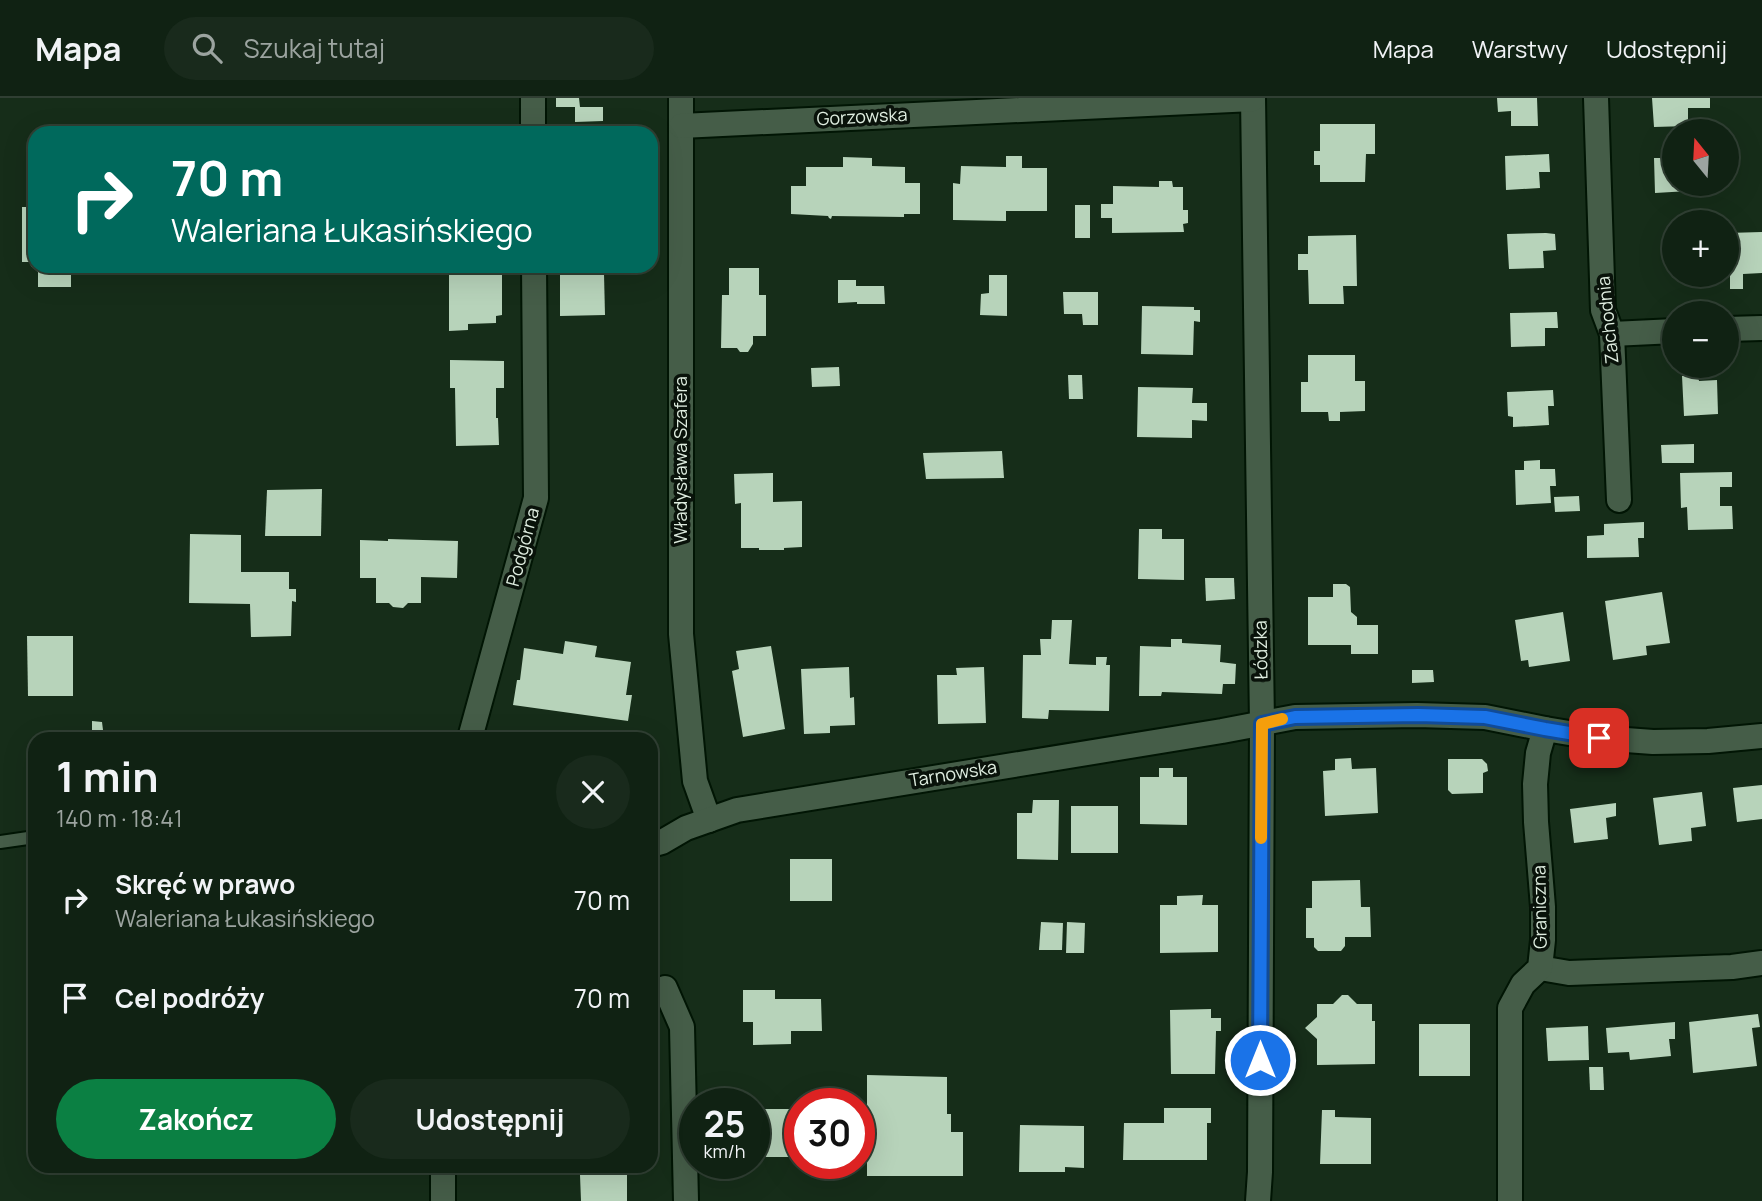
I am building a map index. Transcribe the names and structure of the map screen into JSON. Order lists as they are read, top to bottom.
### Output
{
  "streets": {
    "street": [
      "Gorzowska",
      "Zachodnia",
      "Władysława Szafera",
      "Podgórna",
      "Łódzka",
      "Tarnowska",
      "Graniczna"
    ]
  },
  "crossings": [
    ["Gorzowska", "Władysława Szafera"],
    ["Gorzowska", "Łódzka"],
    ["Władysława Szafera", "Tarnowska"],
    ["Łódzka", "Tarnowska"],
    ["Tarnowska", "Graniczna"]
  ],
  "north": "top",
  "page": {
    "header": "Mapa",
    "search": "Szukaj tutaj",
    "nav": ["Mapa", "Warstwy", "Udostępnij"],
    "map_buttons": ["+", "−"],
    "turn": ["70 m", "Waleriana Łukasińskiego"],
    "heading": ["1 min", "140 m · 18:41"],
    "list": [
      {
        "name": "Skręć w prawo",
        "note": "Waleriana Łukasińskiego",
        "value": "70 m"
      },
      {
        "name": "Cel podróży",
        "value": "70 m"
      }
    ],
    "buttons": ["Zakończ", "Udostępnij"],
    "speed": "25 km/h",
    "limit": "30"
  }
}
